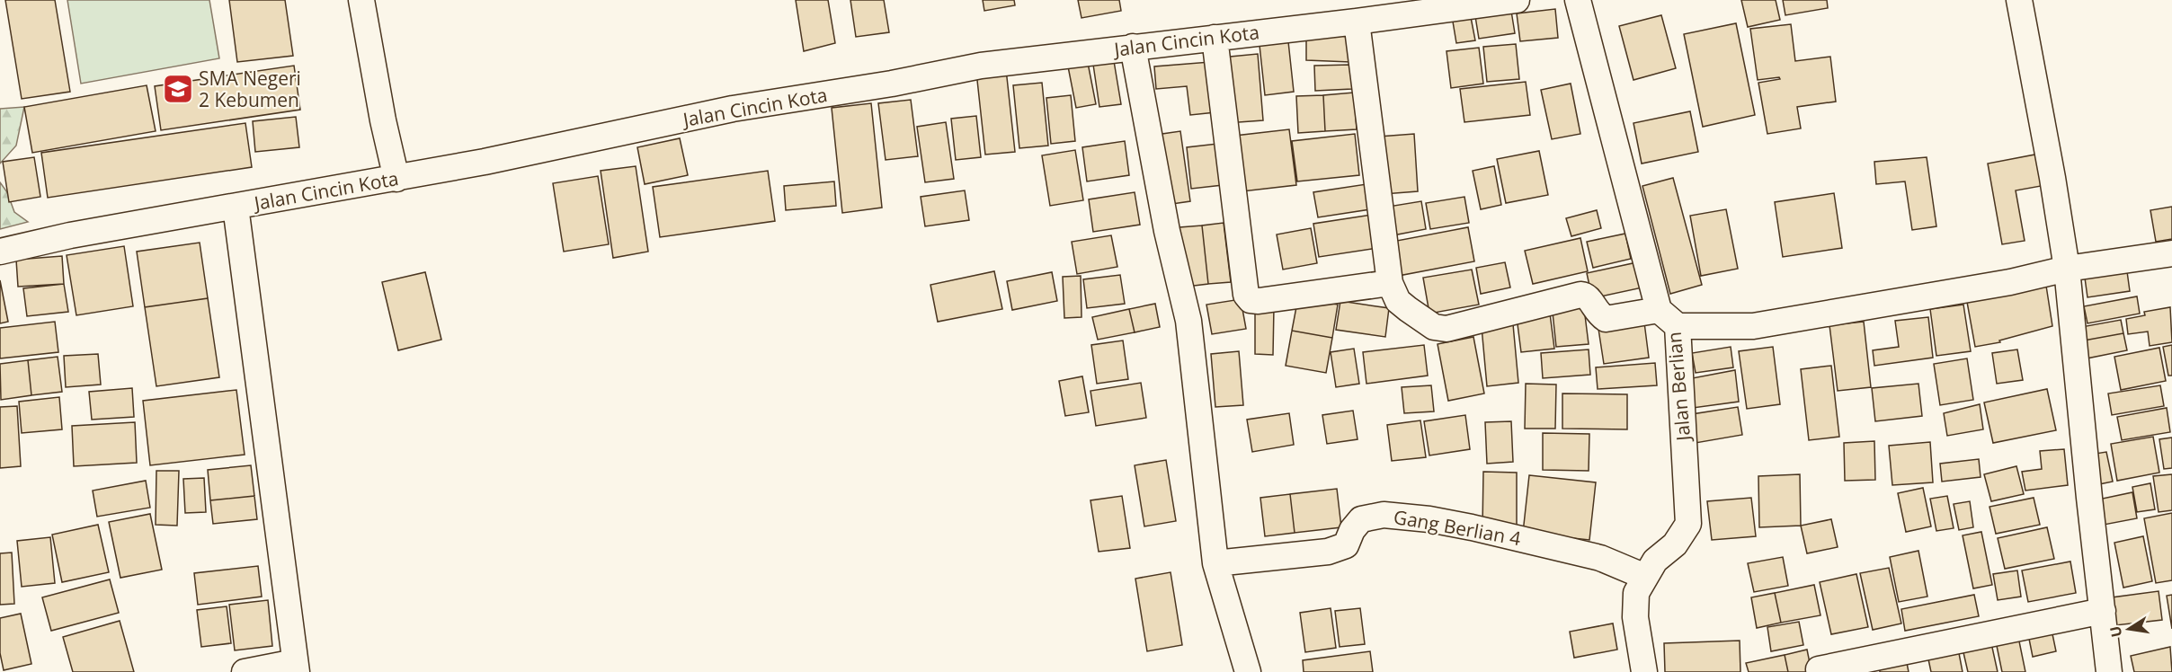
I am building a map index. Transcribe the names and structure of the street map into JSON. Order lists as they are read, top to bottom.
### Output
{
  "streets": {
    "street": ["Jalan Cincin Kota", "Jalan Berlian", "Gang Berlian 4"]
  },
  "crossings": [
    ["Jalan Berlian", "Gang Berlian 4"]
  ],
  "places": {
    "school or university": ["SMA Negeri 2 Kebumen"]
  },
  "north": "left"
}
